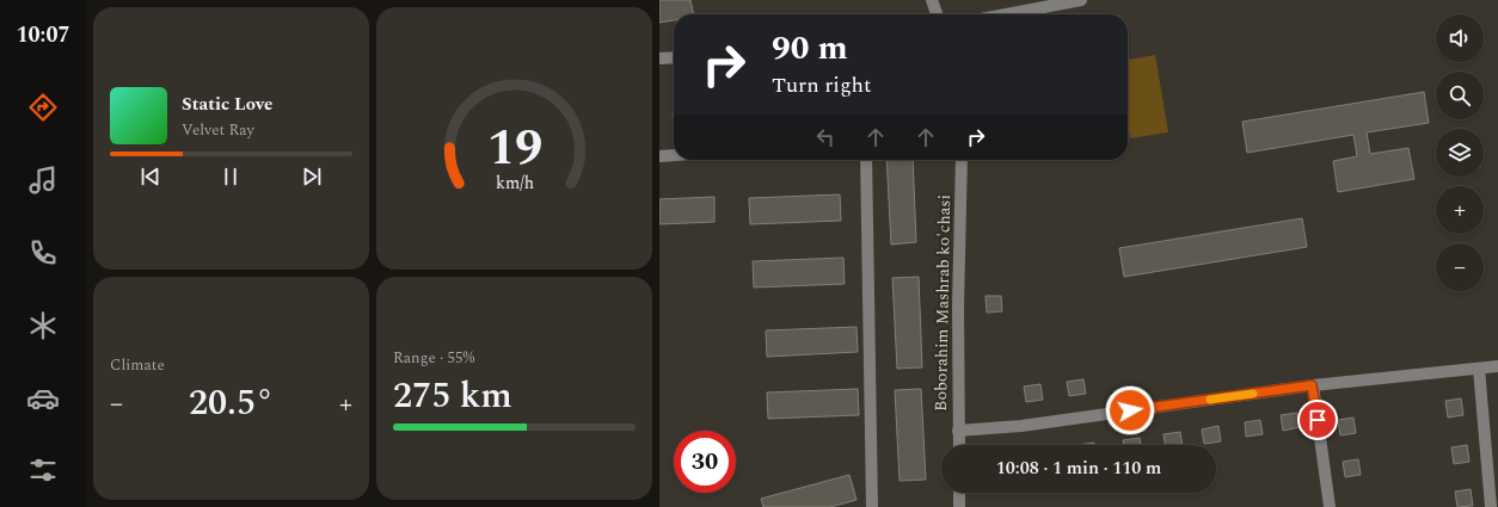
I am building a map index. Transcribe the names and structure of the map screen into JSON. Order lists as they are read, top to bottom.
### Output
{
  "streets": {
    "street": ["Boborahim Mashrab ko'chasi"]
  },
  "page": {
    "tabs": "10:07",
    "map_buttons": ["+", "−"],
    "turn": ["90 m", "Turn right"],
    "song": ["Static Love", "Velvet Ray"],
    "tile": [
      "Climate",
      ["Range · 55%", "275 km"]
    ],
    "heat": ["−", "20.5°", "+"],
    "limit": "30",
    "trip": "10:08 · 1 min · 110 m",
    "gauge": ["19", "km/h"]
  }
}
